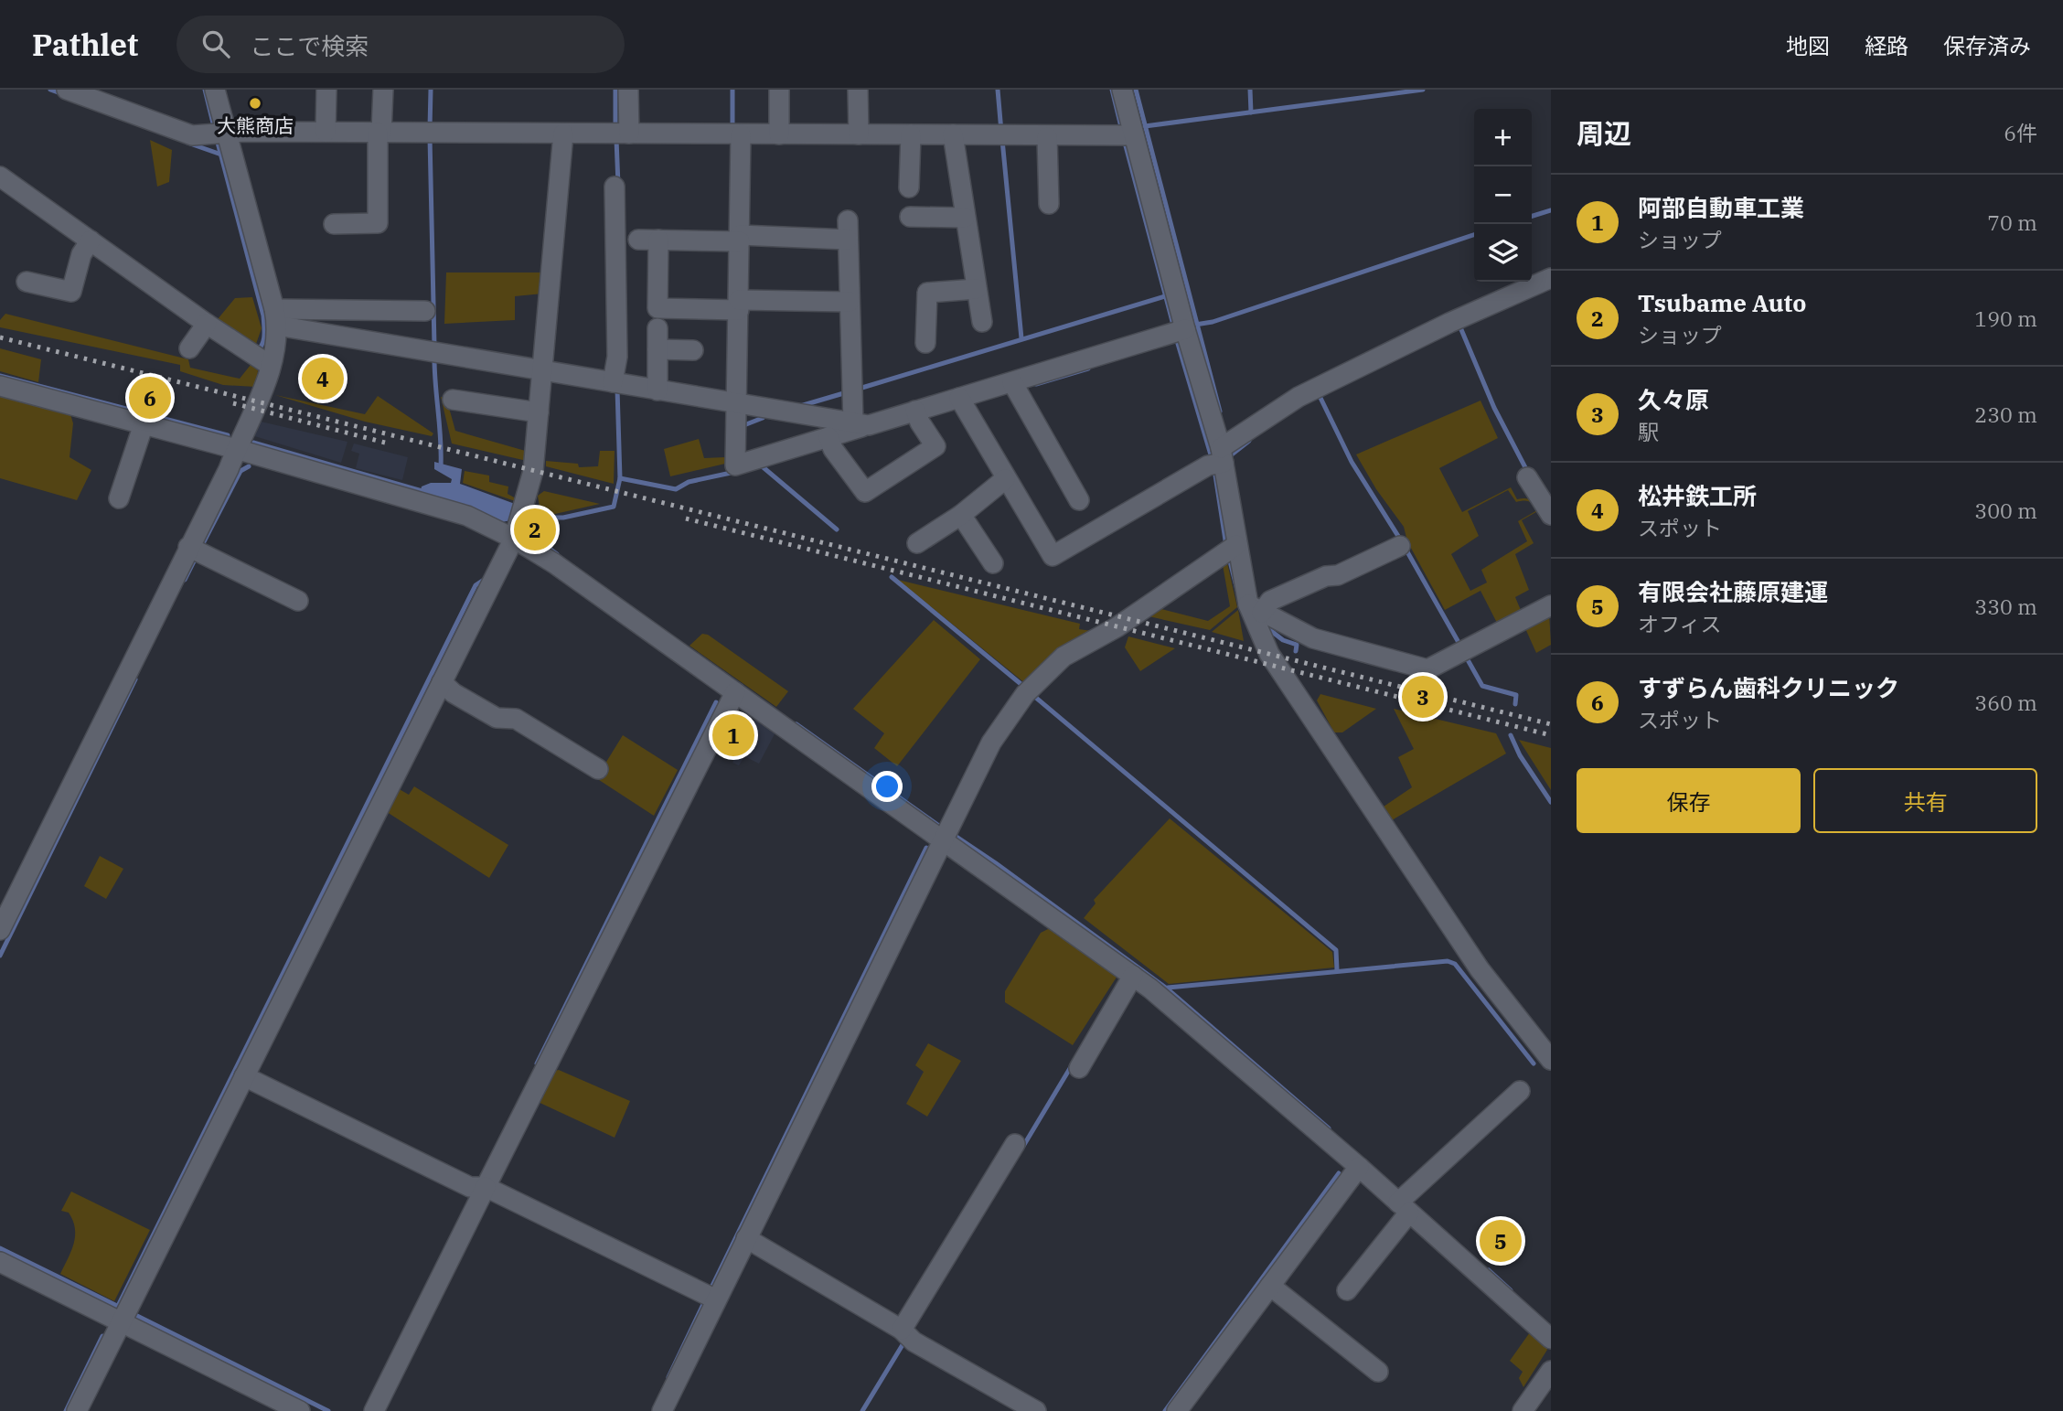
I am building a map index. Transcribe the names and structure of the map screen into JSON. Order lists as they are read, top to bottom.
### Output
{
  "places": ["大熊商店"],
  "page": {
    "header": "Pathlet",
    "search": "ここで検索",
    "nav": ["地図", "経路", "保存済み"],
    "heading": ["周辺", "6件"],
    "map_buttons": ["+", "−"],
    "list": [
      {
        "mark": "1",
        "name": "阿部自動車工業",
        "note": "ショップ",
        "value": "70 m"
      },
      {
        "mark": "2",
        "name": "Tsubame Auto",
        "note": "ショップ",
        "value": "190 m"
      },
      {
        "mark": "3",
        "name": "久々原",
        "note": "駅",
        "value": "230 m"
      },
      {
        "mark": "4",
        "name": "松井鉄工所",
        "note": "スポット",
        "value": "300 m"
      },
      {
        "mark": "5",
        "name": "有限会社藤原建運",
        "note": "オフィス",
        "value": "330 m"
      },
      {
        "mark": "6",
        "name": "すずらん歯科クリニック",
        "note": "スポット",
        "value": "360 m"
      }
    ],
    "pins": [
      "4",
      "6",
      "2",
      "3",
      "1",
      "5"
    ],
    "buttons": ["保存", "共有"]
  }
}
